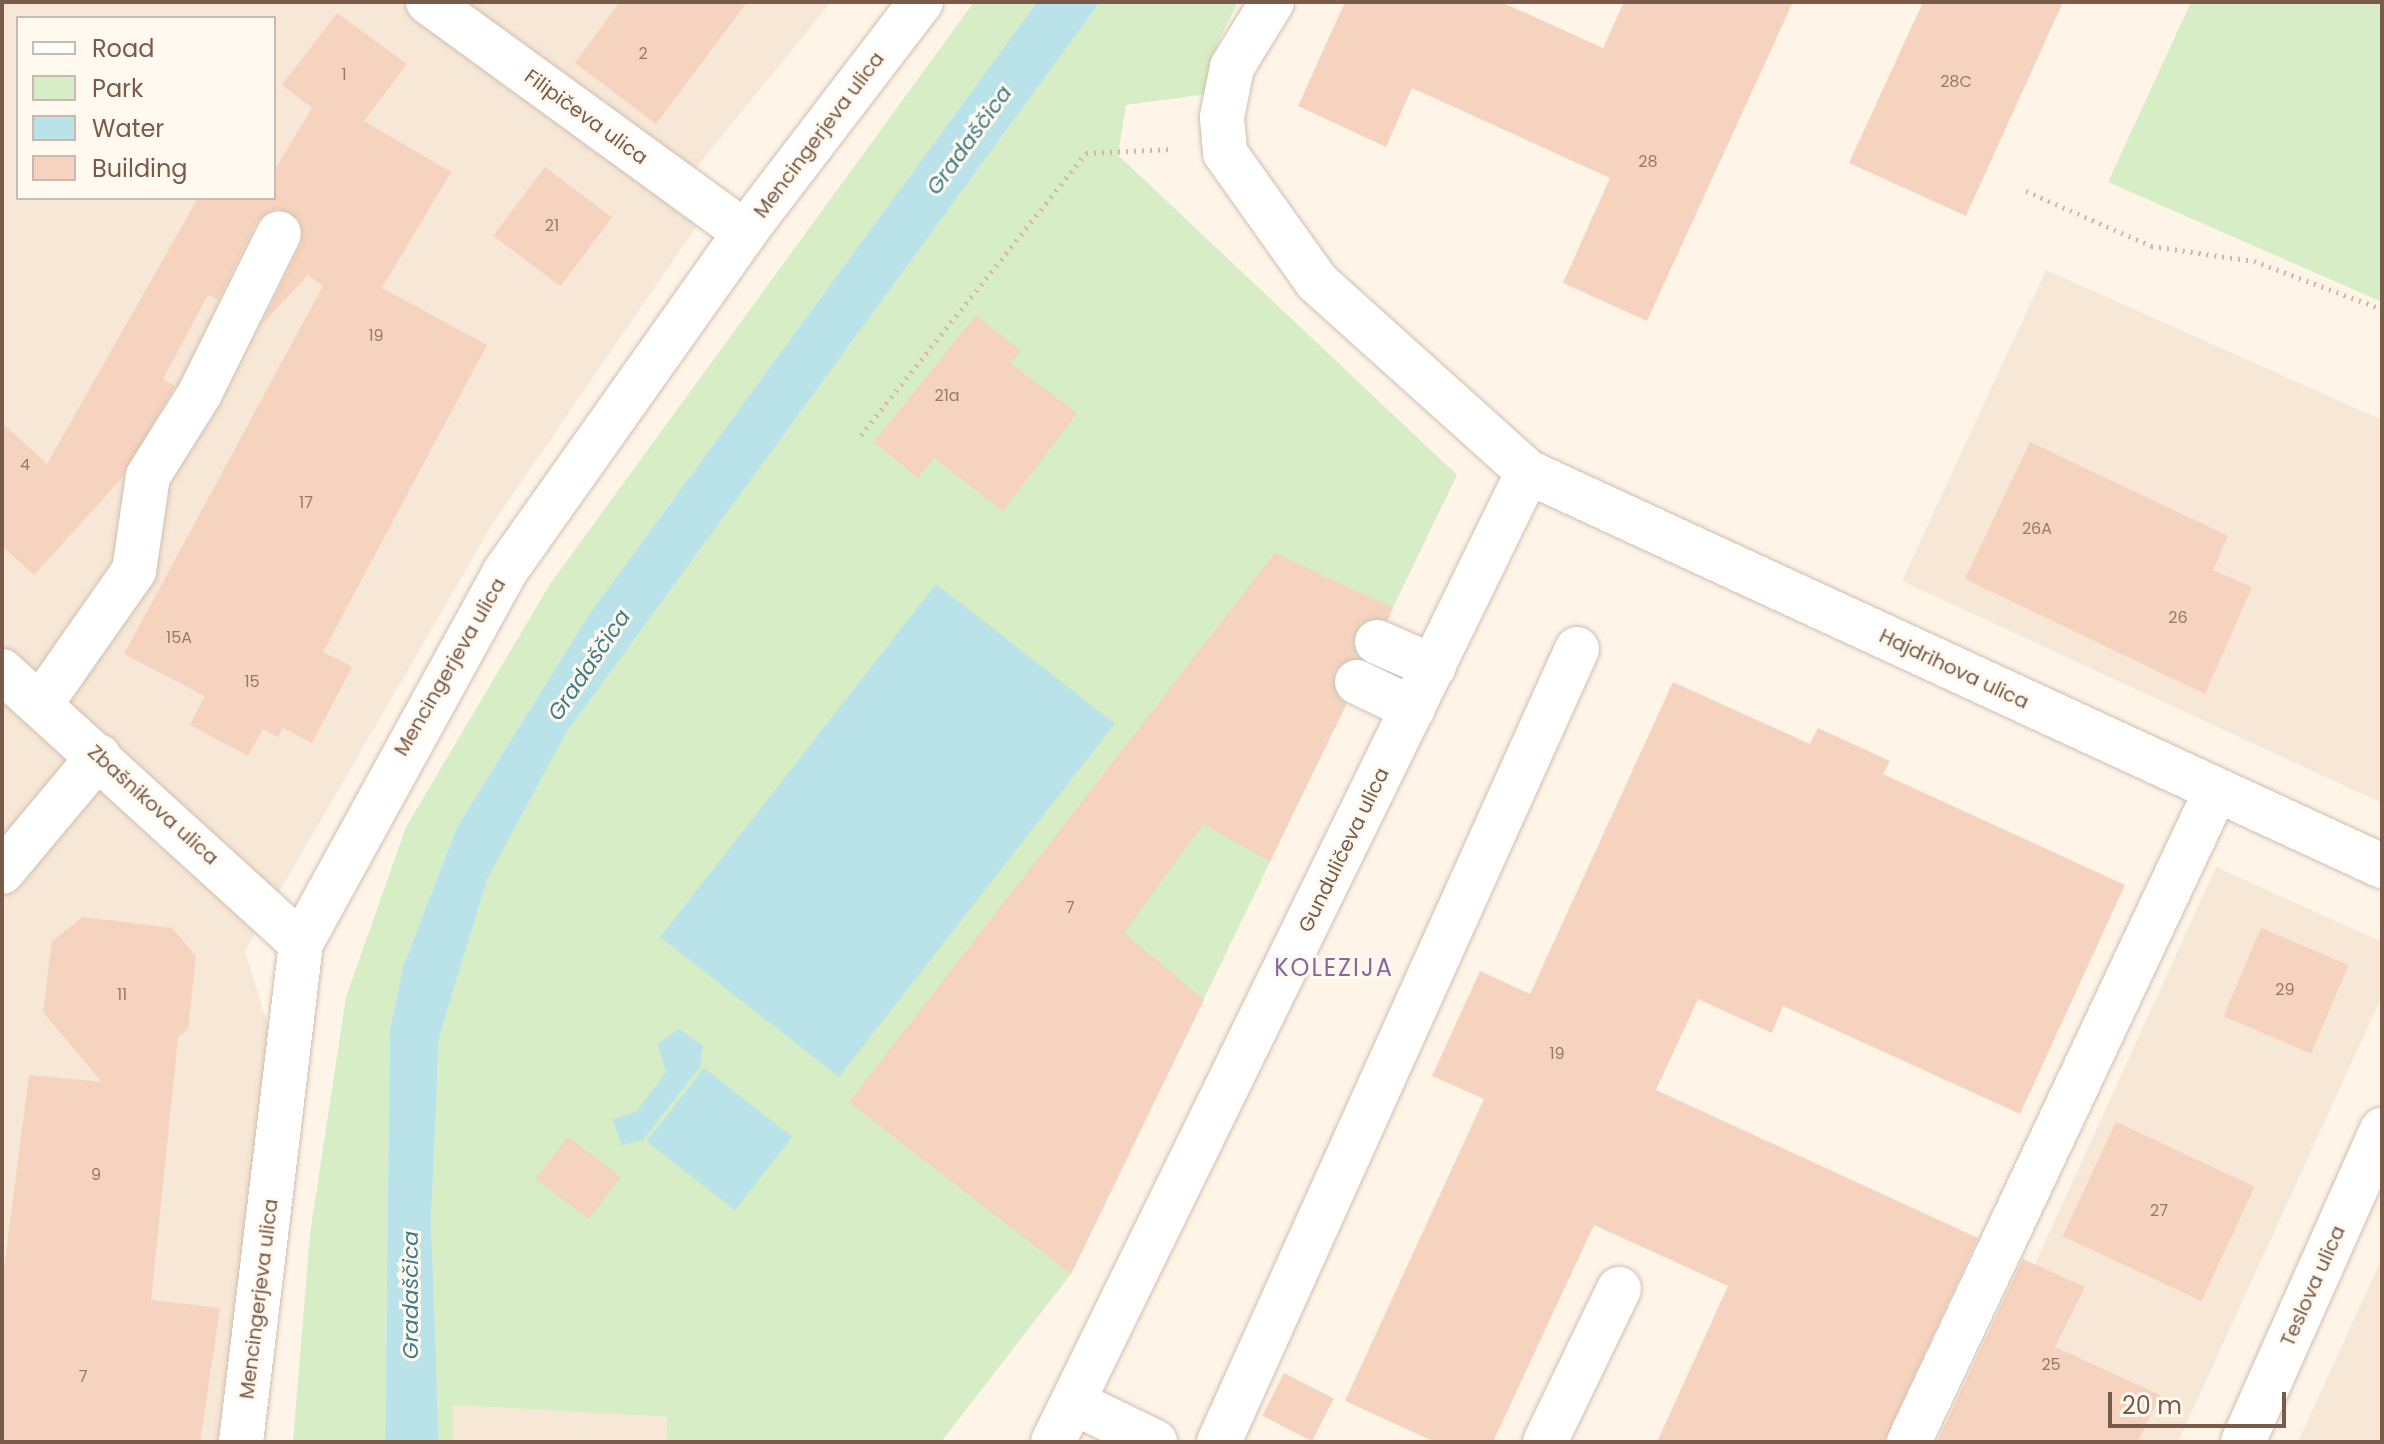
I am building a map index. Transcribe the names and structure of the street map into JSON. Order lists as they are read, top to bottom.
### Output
{
  "streets": {
    "street": [
      "Filipičeva ulica",
      "Mencingerjeva ulica",
      "Hajdrihova ulica",
      "Zbašnikova ulica",
      "Gunduličeva ulica",
      "Teslova ulica"
    ]
  },
  "crossings": [
    ["Filipičeva ulica", "Mencingerjeva ulica"],
    ["Mencingerjeva ulica", "Zbašnikova ulica"],
    ["Hajdrihova ulica", "Gunduličeva ulica"]
  ],
  "districts": ["KOLEZIJA"],
  "water": ["Gradaščica"],
  "house_numbers": [
    "2",
    "1",
    "28C",
    "28",
    "21",
    "19",
    "21a",
    "4",
    "17",
    "26A",
    "26",
    "15A",
    "15",
    "7",
    "29",
    "11",
    "19",
    "9",
    "27",
    "25",
    "7"
  ],
  "legend": [
    "Road",
    "Park",
    "Water",
    "Building"
  ],
  "scale_bar": "20 m"
}
